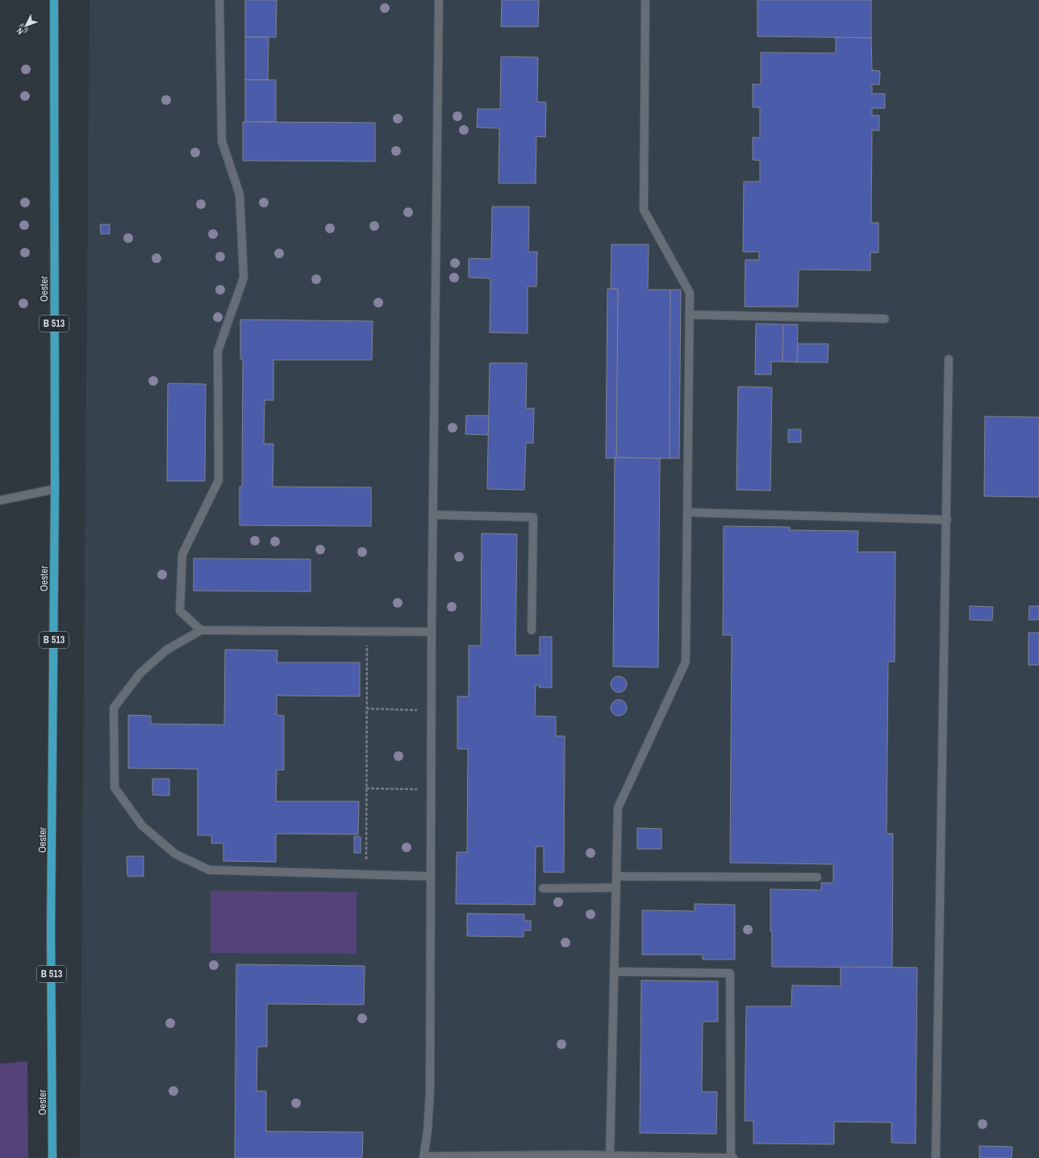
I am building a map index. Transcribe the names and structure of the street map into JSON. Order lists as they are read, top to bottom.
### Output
{
  "streets": {
    "main road": ["Oester", "B 513"]
  },
  "north": "bottom left"
}
